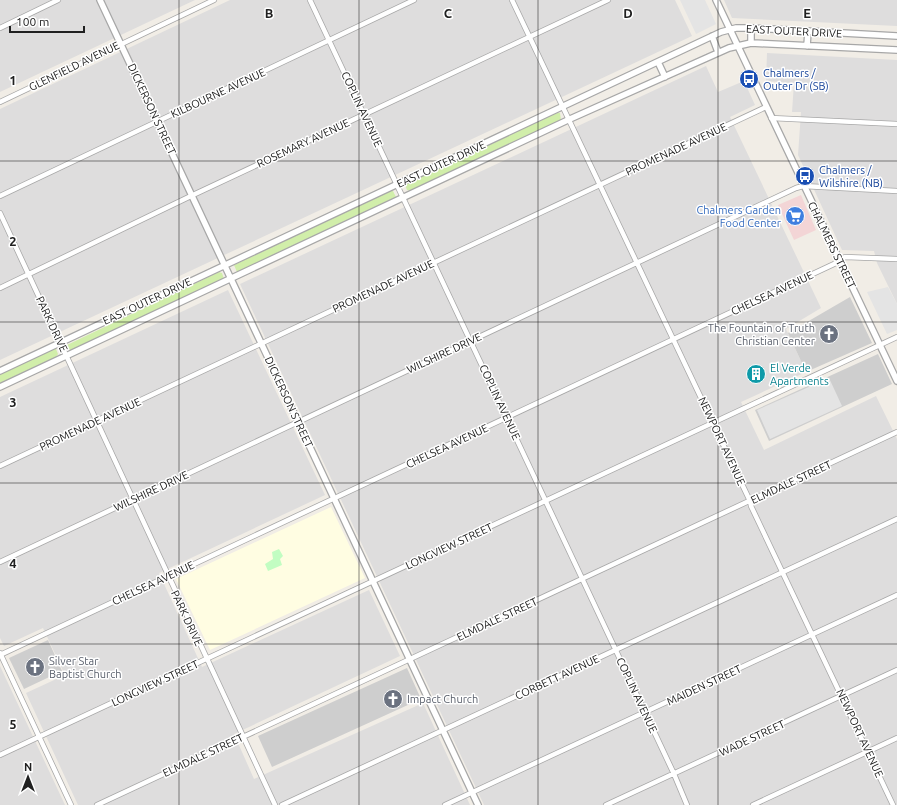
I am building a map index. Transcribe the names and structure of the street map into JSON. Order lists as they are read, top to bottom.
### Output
{
  "streets": {
    "street": [
      "EAST OUTER DRIVE",
      "GLENFIELD AVENUE",
      "KILBOURNE AVENUE",
      "DICKERSON STREET",
      "COPLIN AVENUE",
      "ROSEMARY AVENUE",
      "PROMENADE AVENUE",
      "CHALMERS STREET",
      "CHELSEA AVENUE",
      "PARK DRIVE",
      "WILSHIRE DRIVE",
      "NEWPORT AVENUE",
      "ELMDALE STREET",
      "LONGVIEW STREET",
      "CORBETT AVENUE",
      "MAIDEN STREET",
      "WADE STREET"
    ]
  },
  "crossings": [
    ["EAST OUTER DRIVE", "DICKERSON STREET"],
    ["EAST OUTER DRIVE", "COPLIN AVENUE"],
    ["EAST OUTER DRIVE", "CHALMERS STREET"],
    ["EAST OUTER DRIVE", "PARK DRIVE"],
    ["EAST OUTER DRIVE", "NEWPORT AVENUE"],
    ["GLENFIELD AVENUE", "DICKERSON STREET"],
    ["KILBOURNE AVENUE", "DICKERSON STREET"],
    ["KILBOURNE AVENUE", "COPLIN AVENUE"],
    ["DICKERSON STREET", "ROSEMARY AVENUE"],
    ["DICKERSON STREET", "PROMENADE AVENUE"],
    ["DICKERSON STREET", "CHELSEA AVENUE"],
    ["DICKERSON STREET", "WILSHIRE DRIVE"],
    ["DICKERSON STREET", "ELMDALE STREET"],
    ["DICKERSON STREET", "LONGVIEW STREET"],
    ["DICKERSON STREET", "CORBETT AVENUE"],
    ["DICKERSON STREET", "MAIDEN STREET"],
    ["COPLIN AVENUE", "ROSEMARY AVENUE"],
    ["COPLIN AVENUE", "PROMENADE AVENUE"],
    ["COPLIN AVENUE", "CHELSEA AVENUE"],
    ["COPLIN AVENUE", "WILSHIRE DRIVE"],
    ["COPLIN AVENUE", "ELMDALE STREET"],
    ["COPLIN AVENUE", "LONGVIEW STREET"],
    ["COPLIN AVENUE", "CORBETT AVENUE"],
    ["COPLIN AVENUE", "MAIDEN STREET"],
    ["COPLIN AVENUE", "WADE STREET"],
    ["ROSEMARY AVENUE", "PARK DRIVE"],
    ["PROMENADE AVENUE", "CHALMERS STREET"],
    ["PROMENADE AVENUE", "PARK DRIVE"],
    ["PROMENADE AVENUE", "NEWPORT AVENUE"],
    ["CHALMERS STREET", "CHELSEA AVENUE"],
    ["CHALMERS STREET", "WILSHIRE DRIVE"],
    ["CHALMERS STREET", "LONGVIEW STREET"],
    ["CHELSEA AVENUE", "PARK DRIVE"],
    ["CHELSEA AVENUE", "NEWPORT AVENUE"],
    ["PARK DRIVE", "WILSHIRE DRIVE"],
    ["PARK DRIVE", "ELMDALE STREET"],
    ["PARK DRIVE", "LONGVIEW STREET"],
    ["WILSHIRE DRIVE", "NEWPORT AVENUE"],
    ["NEWPORT AVENUE", "ELMDALE STREET"],
    ["NEWPORT AVENUE", "LONGVIEW STREET"],
    ["NEWPORT AVENUE", "CORBETT AVENUE"],
    ["NEWPORT AVENUE", "MAIDEN STREET"],
    ["NEWPORT AVENUE", "WADE STREET"]
  ],
  "places": {
    "bus stop": ["Chalmers / Outer Dr (SB)", "Chalmers / Wilshire (NB)"],
    "supermarket": ["Chalmers Garden Food Center"],
    "church": ["The Fountain of Truth Christian Center", "Silver Star Baptist Church", "Impact Church"],
    "building": ["El Verde Apartments"]
  },
  "scale_bar": "100 m",
  "north": "top",
  "grid": {
    "columns": [
      "B",
      "C",
      "D",
      "E"
    ],
    "rows": [
      "1",
      "2",
      "3",
      "4",
      "5"
    ]
  }
}
